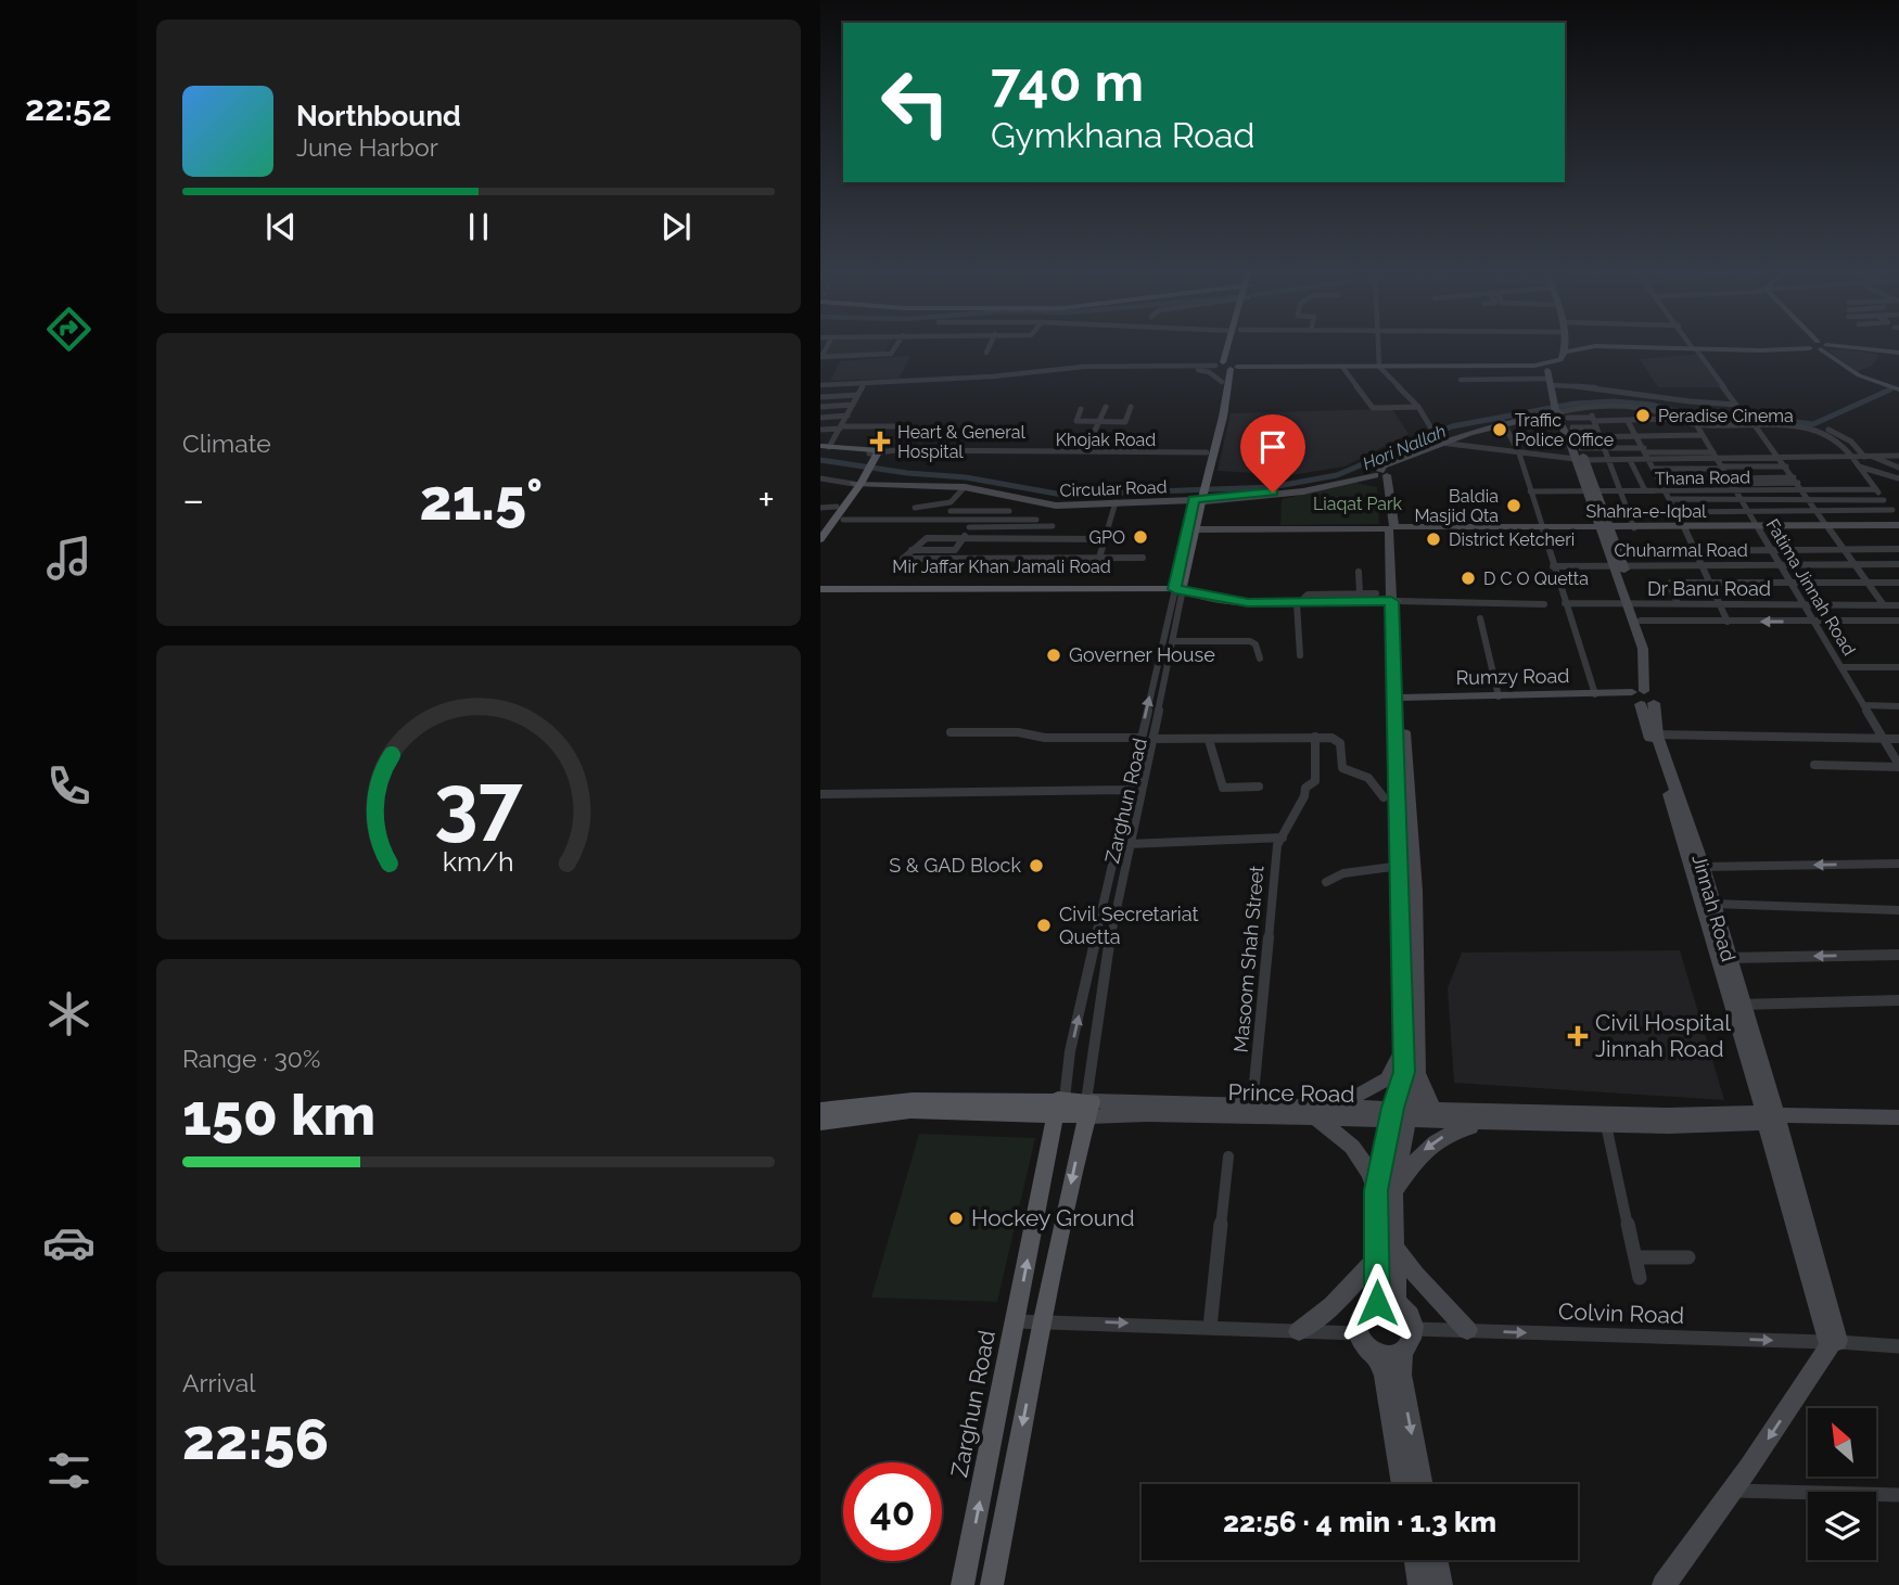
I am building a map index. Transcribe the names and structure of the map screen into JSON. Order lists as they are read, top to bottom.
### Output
{
  "streets": {
    "main road": [
      "Circular Road",
      "Mir Jaffar Khan Jamali Road",
      "Zarghun Road",
      "Prince Road"
    ],
    "street": [
      "Khojak Road",
      "Thana Road",
      "Shahra-e-Iqbal",
      "Chuharmal Road",
      "Fatima Jinnah Road",
      "Dr Banu Road",
      "Rumzy Road",
      "Jinnah Road",
      "Masoom Shah Street",
      "Colvin Road"
    ]
  },
  "crossings": [
    ["Khojak Road", "Zarghun Road"],
    ["Thana Road", "Fatima Jinnah Road"],
    ["Thana Road", "Jinnah Road"],
    ["Circular Road", "Fatima Jinnah Road"],
    ["Circular Road", "Zarghun Road"],
    ["Circular Road", "Jinnah Road"],
    ["Shahra-e-Iqbal", "Fatima Jinnah Road"],
    ["Shahra-e-Iqbal", "Zarghun Road"],
    ["Shahra-e-Iqbal", "Jinnah Road"],
    ["Chuharmal Road", "Fatima Jinnah Road"],
    ["Chuharmal Road", "Jinnah Road"],
    ["Mir Jaffar Khan Jamali Road", "Zarghun Road"],
    ["Fatima Jinnah Road", "Dr Banu Road"],
    ["Dr Banu Road", "Jinnah Road"],
    ["Rumzy Road", "Jinnah Road"],
    ["Zarghun Road", "Prince Road"],
    ["Jinnah Road", "Prince Road"],
    ["Jinnah Road", "Colvin Road"],
    ["Masoom Shah Street", "Prince Road"]
  ],
  "one_way": ["Colvin Road"],
  "water": ["Hori Nallah"],
  "parks": ["Liaqat Park"],
  "places": {
    "other": [
      "Peradise Cinema",
      "Traffic Police Office",
      "Baldia Masjid Qta",
      "GPO",
      "District Ketcheri",
      "D C O Quetta",
      "Governer House",
      "S & GAD Block",
      "Civil Secretariat Quetta",
      "Hockey Ground"
    ],
    "health": ["Heart & General Hospital", "Civil Hospital Jinnah Road"]
  },
  "north": "top left",
  "page": {
    "tabs": "22:52",
    "turn": ["740 m", "Gymkhana Road"],
    "song": ["Northbound", "June Harbor"],
    "tile": [
      "Climate",
      ["Range · 30%", "150 km"],
      ["Arrival", "22:56"]
    ],
    "heat": ["−", "21.5°", "+"],
    "limit": "40",
    "trip": "22:56 · 4 min · 1.3 km",
    "gauge": ["37", "km/h"]
  }
}
